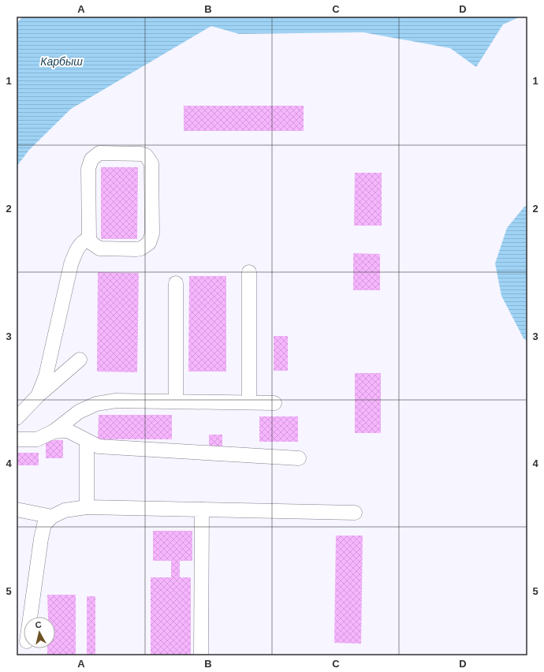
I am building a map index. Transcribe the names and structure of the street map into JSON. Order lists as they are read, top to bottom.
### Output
{
  "water": ["Карбыш"],
  "north": "top",
  "grid": {
    "columns": [
      "A",
      "B",
      "C",
      "D"
    ],
    "rows": [
      "1",
      "2",
      "3",
      "4",
      "5"
    ]
  }
}
